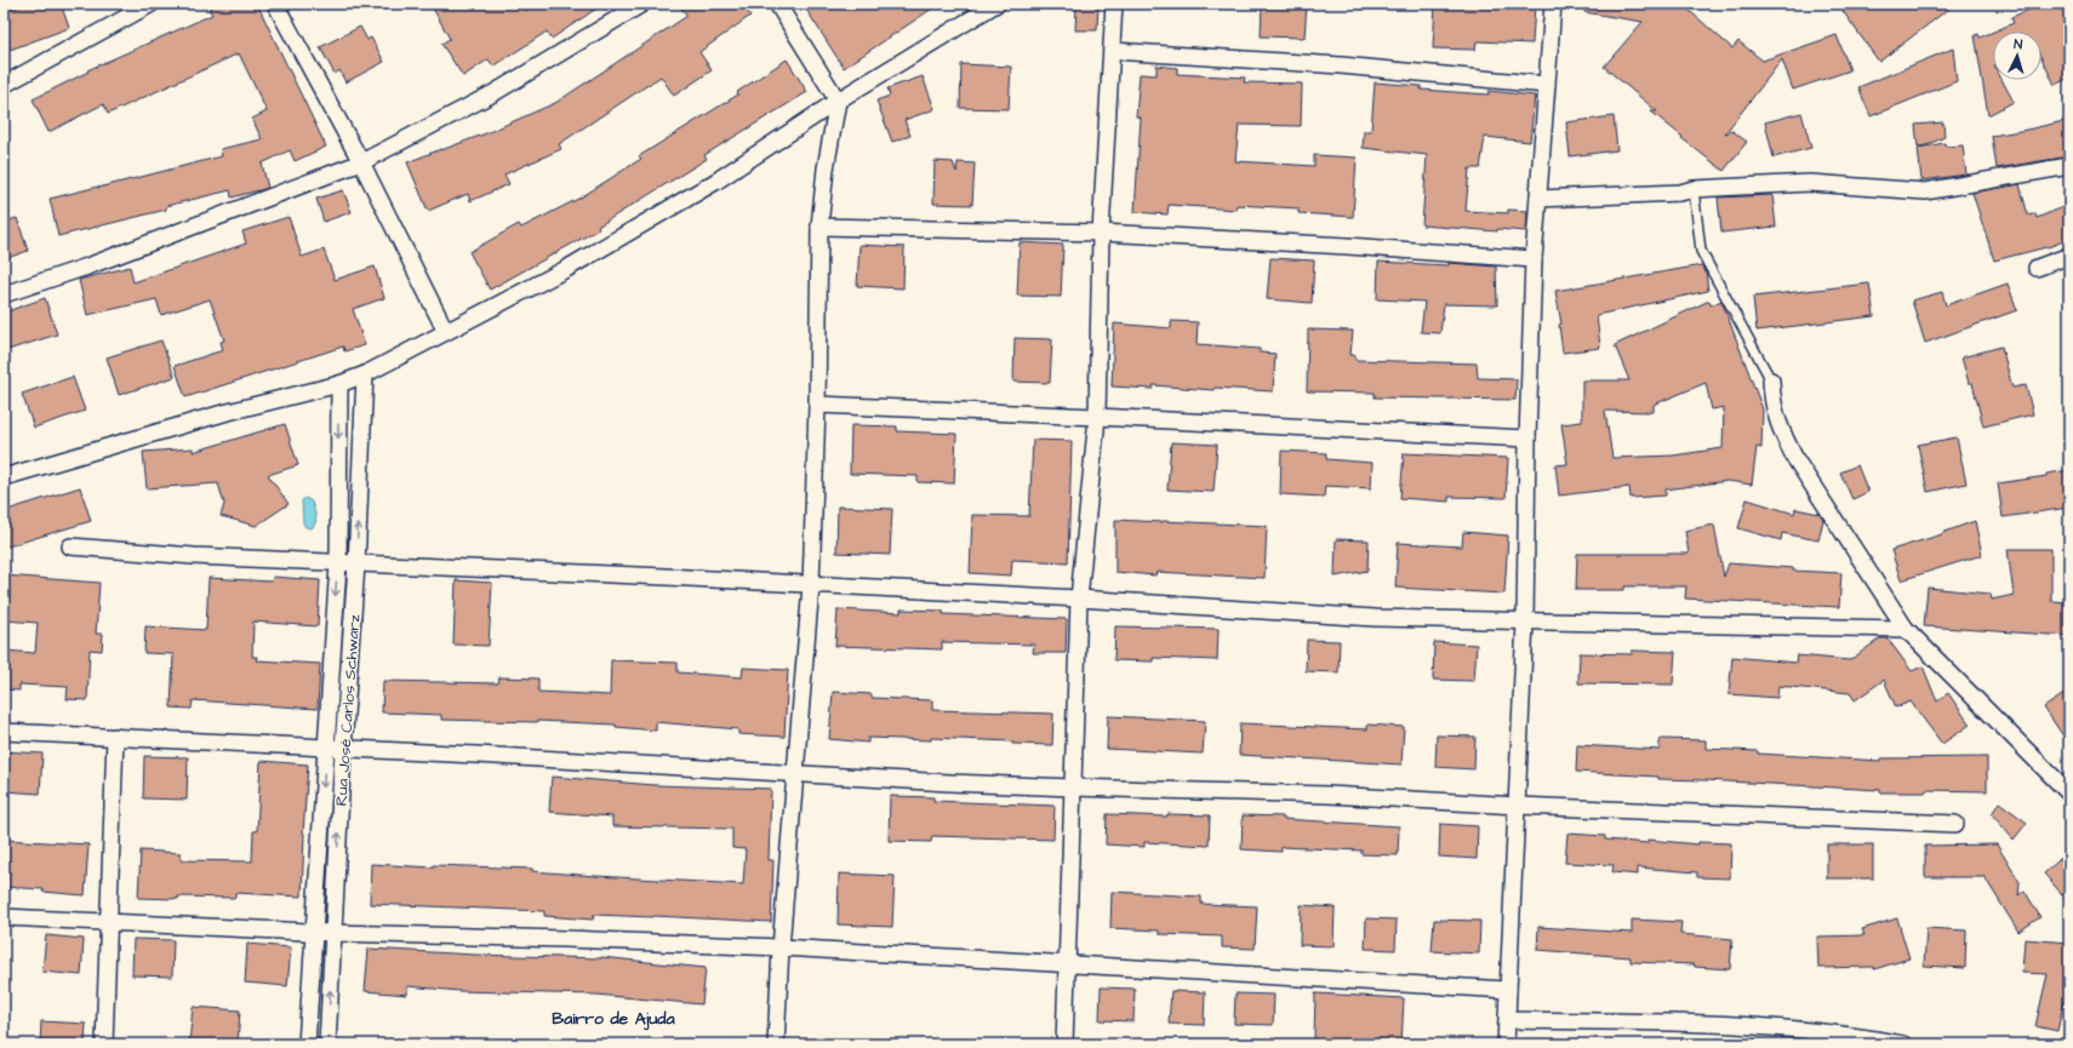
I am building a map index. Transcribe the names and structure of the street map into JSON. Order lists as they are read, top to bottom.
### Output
{
  "streets": {
    "street": ["Rua José Carlos Schwarz"]
  },
  "districts": ["Bairro de Ajuda"],
  "north": "top"
}
